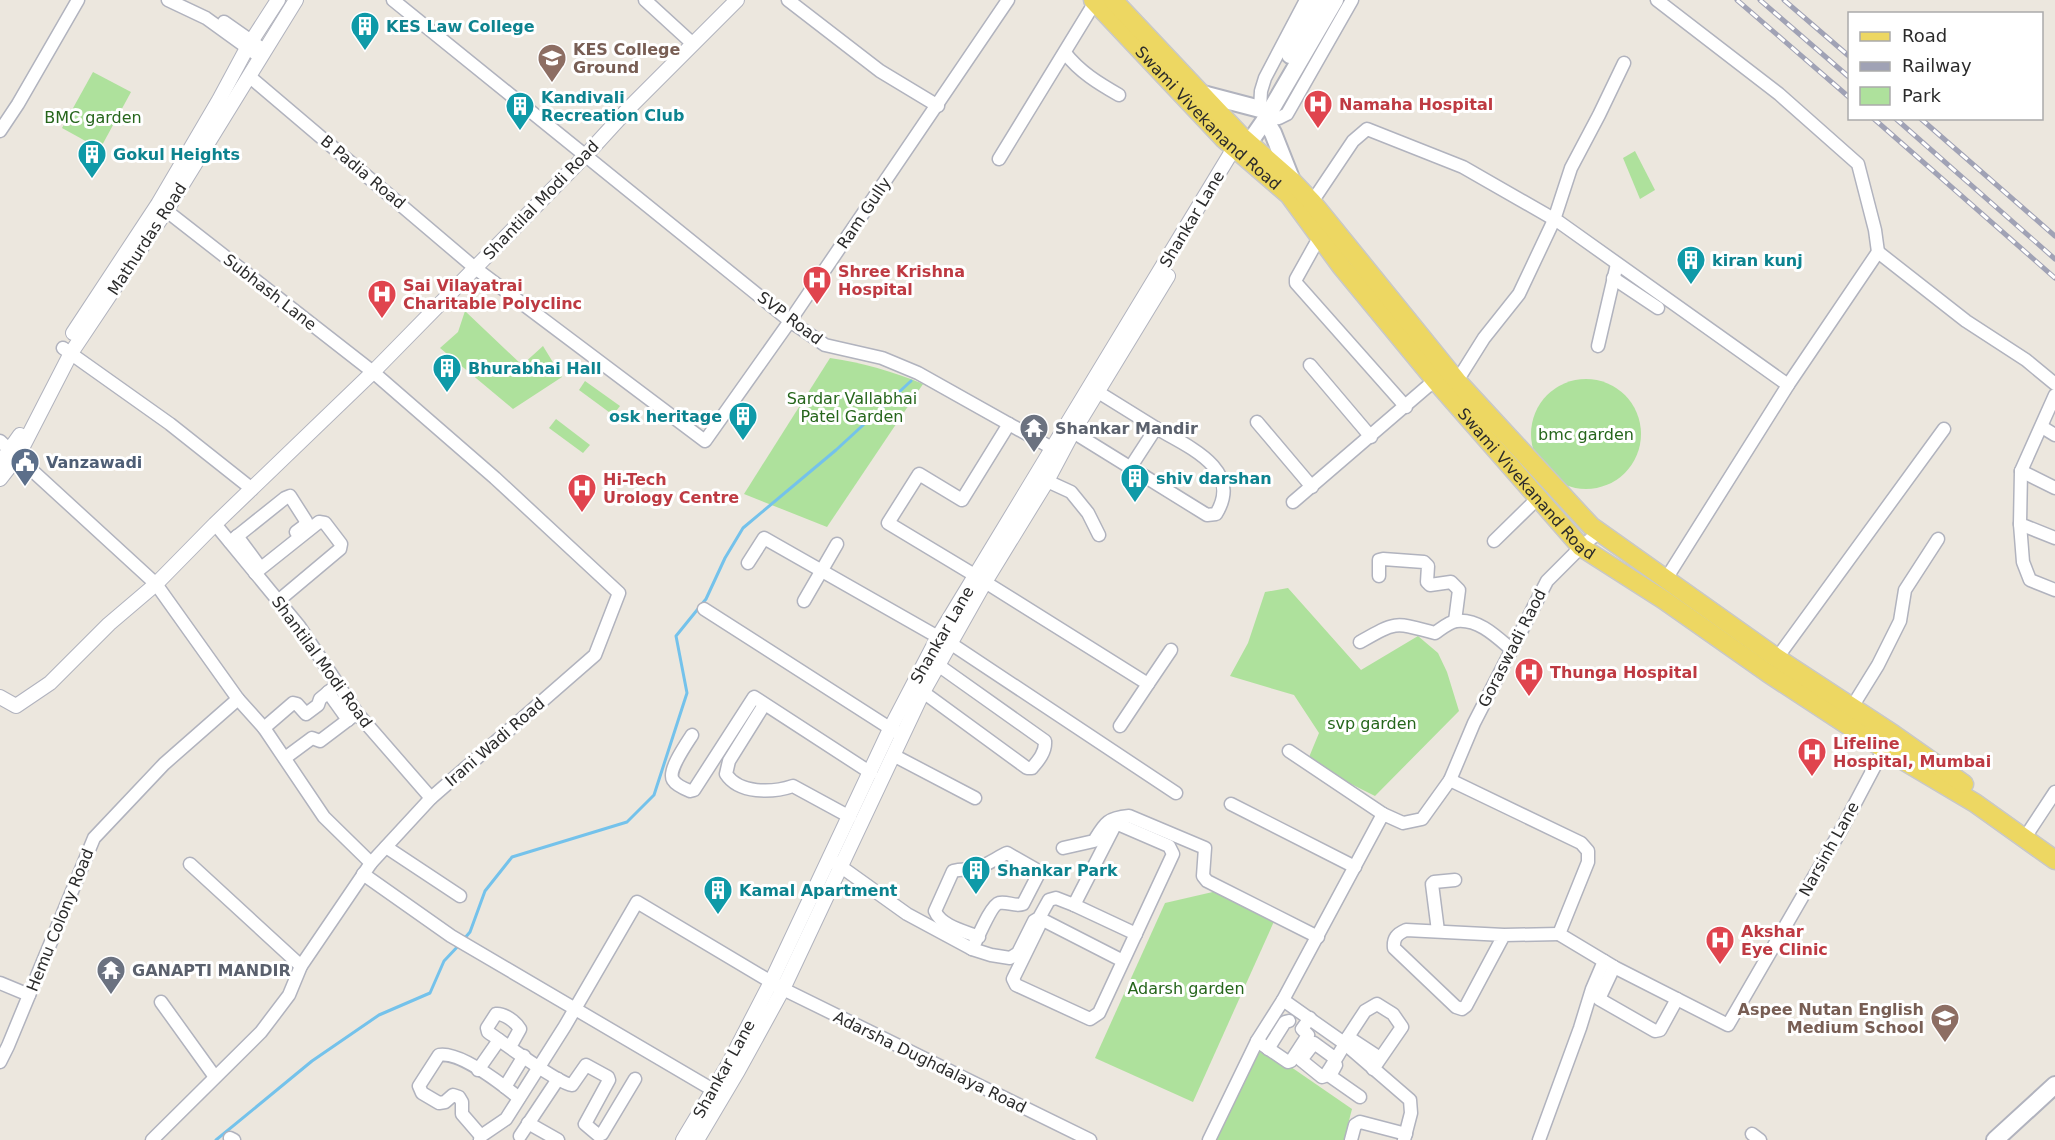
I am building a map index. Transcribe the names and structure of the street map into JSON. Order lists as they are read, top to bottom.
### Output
{
  "streets": {
    "main road": ["Swami Vivekanand Road"],
    "street": [
      "B Padia Road",
      "Shantilal Modi Road",
      "Ram Gully",
      "Shankar Lane",
      "Mathurdas Road",
      "Subhash Lane",
      "SVP Road",
      "Goraswadi Raod",
      "Irani Wadi Road",
      "Narsinh Lane",
      "Hemu Colony Road",
      "Adarsha Dughdalaya Road"
    ]
  },
  "crossings": [
    ["Swami Vivekanand Road", "Shankar Lane"],
    ["Swami Vivekanand Road", "Goraswadi Raod"],
    ["Swami Vivekanand Road", "Narsinh Lane"],
    ["B Padia Road", "Shantilal Modi Road"],
    ["B Padia Road", "Ram Gully"],
    ["B Padia Road", "Mathurdas Road"],
    ["B Padia Road", "SVP Road"],
    ["Shantilal Modi Road", "Subhash Lane"],
    ["Shantilal Modi Road", "SVP Road"],
    ["Shantilal Modi Road", "Irani Wadi Road"],
    ["Ram Gully", "SVP Road"],
    ["Shankar Lane", "SVP Road"],
    ["Shankar Lane", "Adarsha Dughdalaya Road"],
    ["Mathurdas Road", "Subhash Lane"],
    ["Subhash Lane", "Irani Wadi Road"]
  ],
  "parks": [
    "BMC garden",
    "Sardar Vallabhai Patel Garden",
    "bmc garden",
    "svp garden",
    "Adarsh garden"
  ],
  "places": {
    "building": [
      "KES Law College",
      "Kandivali Recreation Club",
      "Gokul Heights",
      "kiran kunj",
      "Bhurabhai Hall",
      "osk heritage",
      "shiv darshan",
      "Shankar Park",
      "Kamal Apartment"
    ],
    "school or university": ["KES College Ground", "Aspee Nutan English Medium School"],
    "hospital": [
      "Namaha Hospital",
      "Shree Krishna Hospital",
      "Sai Vilayatrai Charitable Polyclinc",
      "Hi-Tech Urology Centre",
      "Thunga Hospital",
      "Lifeline Hospital, Mumbai",
      "Akshar Eye Clinic"
    ],
    "temple": ["Shankar Mandir", "GANAPTI MANDIR"],
    "public building": ["Vanzawadi"]
  },
  "legend": ["Road", "Railway", "Park"]
}
